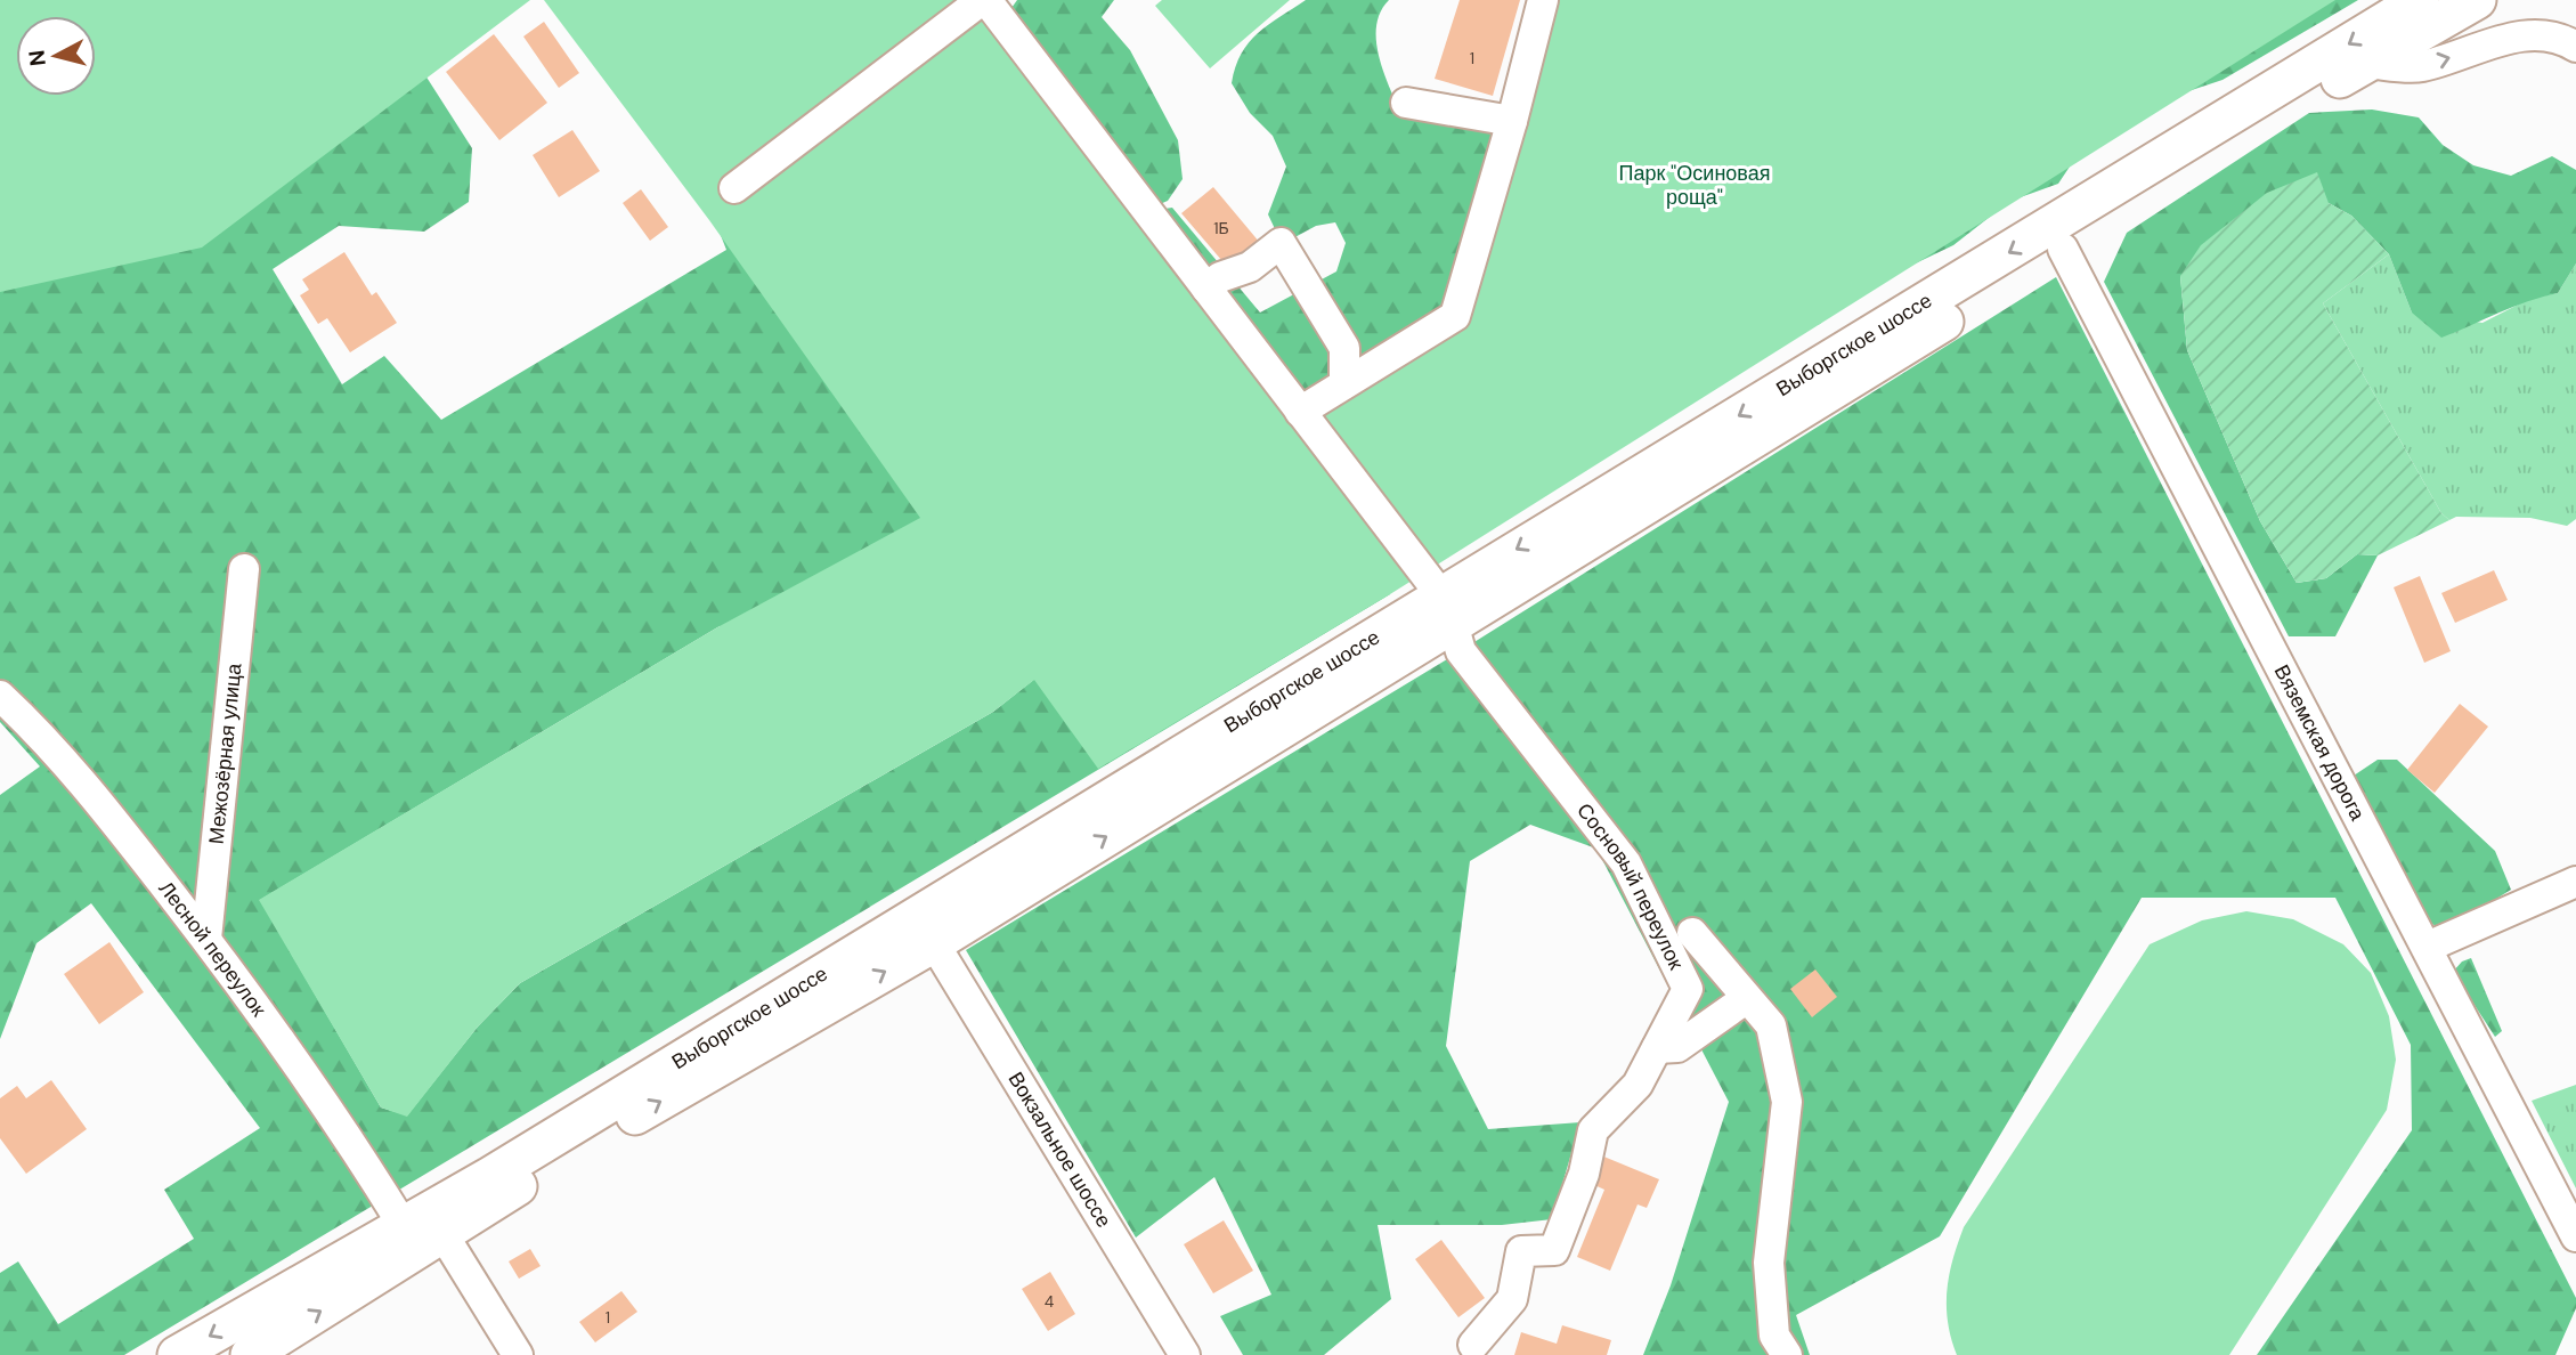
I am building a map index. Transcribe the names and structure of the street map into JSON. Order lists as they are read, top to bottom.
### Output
{
  "streets": {
    "main road": ["Выборгское шоссе"],
    "street": [
      "Вяземская дорога",
      "Межозёрная улица",
      "Сосновый переулок",
      "Лесной переулок",
      "Вокзальное шоссе"
    ]
  },
  "crossings": [
    ["Выборгское шоссе", "Вяземская дорога"],
    ["Выборгское шоссе", "Сосновый переулок"],
    ["Выборгское шоссе", "Лесной переулок"],
    ["Выборгское шоссе", "Вокзальное шоссе"],
    ["Межозёрная улица", "Лесной переулок"]
  ],
  "parks": ["Парк \"Осиновая роща\""],
  "house_numbers": [
    "1",
    "1Б",
    "4",
    "1"
  ],
  "north": "left"
}
